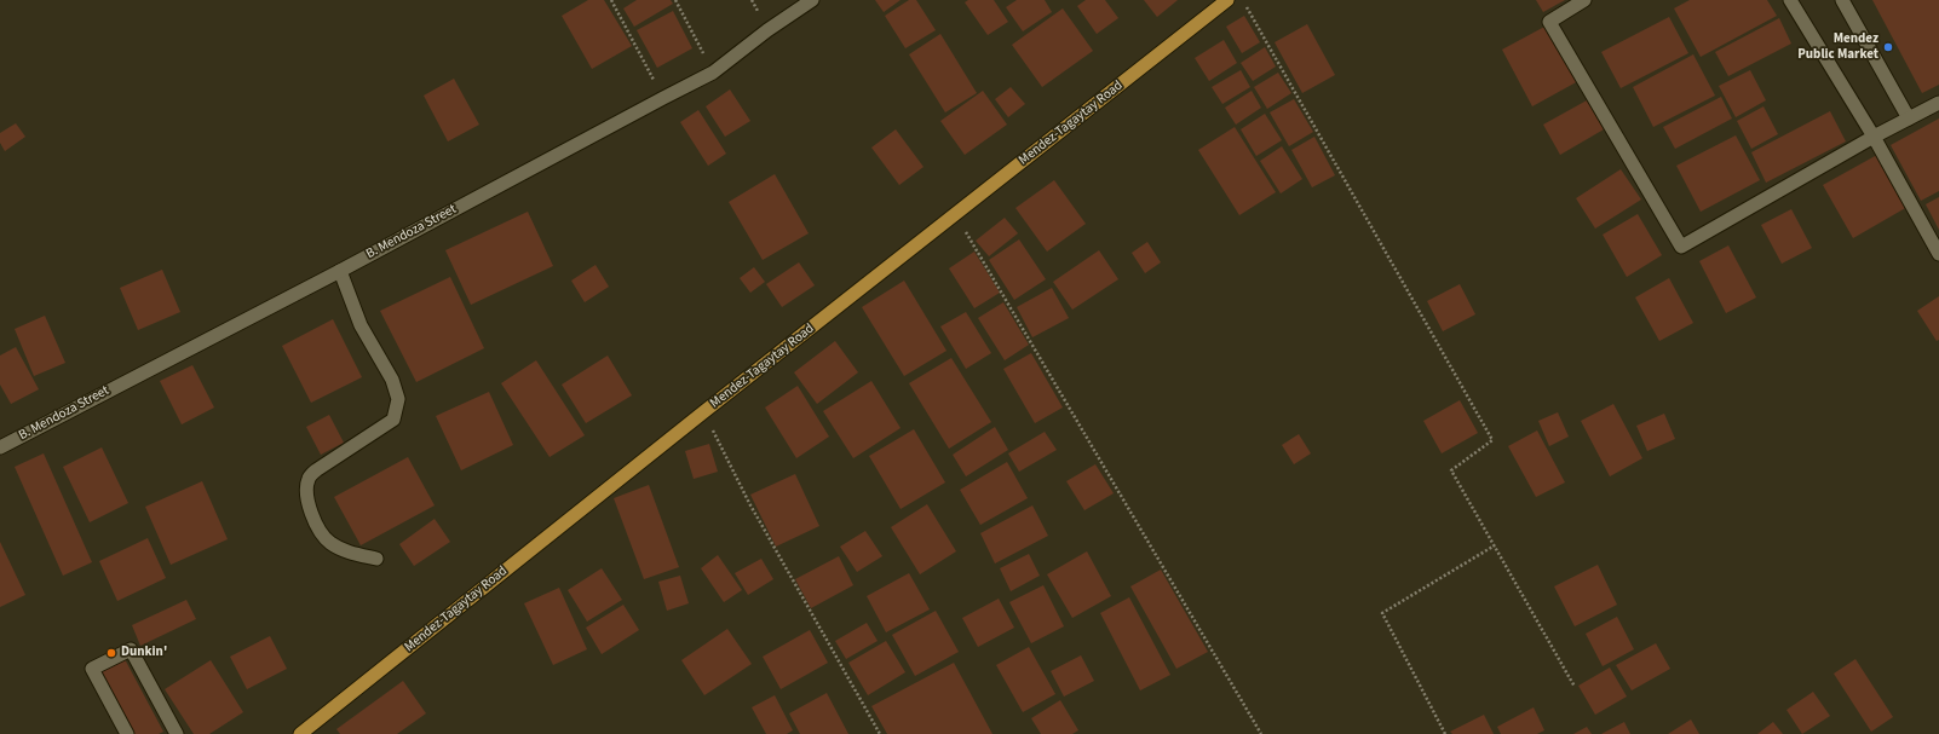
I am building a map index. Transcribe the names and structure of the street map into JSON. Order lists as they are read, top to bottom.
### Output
{
  "streets": {
    "main road": ["Mendez-Tagaytay Road"],
    "street": ["B. Mendoza Street"]
  },
  "places": ["Mendez Public Market", "Dunkin'"]
}
